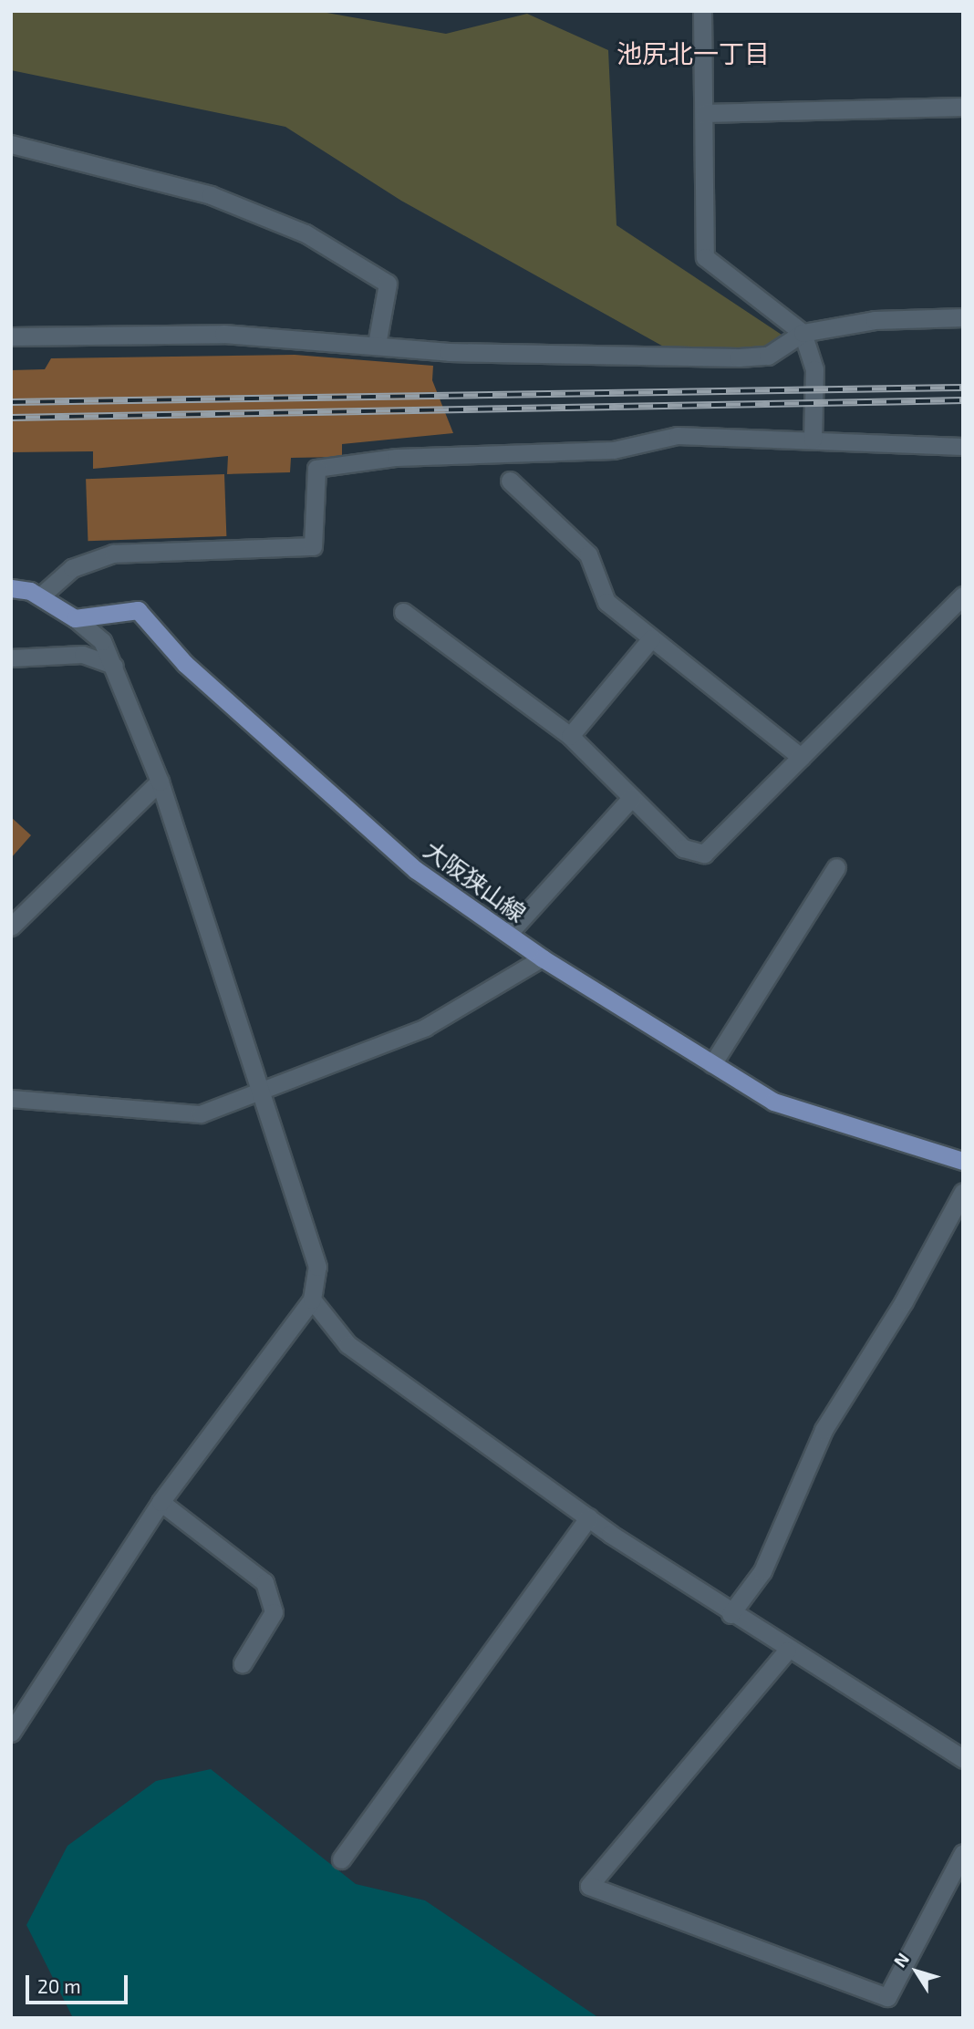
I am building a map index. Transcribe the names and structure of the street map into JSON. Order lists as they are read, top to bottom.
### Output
{
  "streets": {
    "main road": ["大阪狭山線"]
  },
  "districts": ["池尻北一丁目"],
  "scale_bar": "20 m",
  "north": "top left"
}
